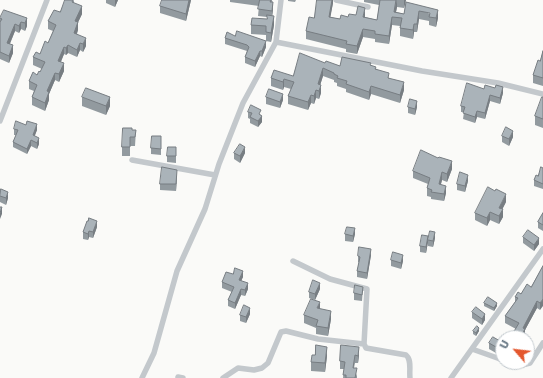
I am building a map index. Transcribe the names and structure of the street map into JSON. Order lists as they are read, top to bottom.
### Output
{
  "north": "top left"
}
